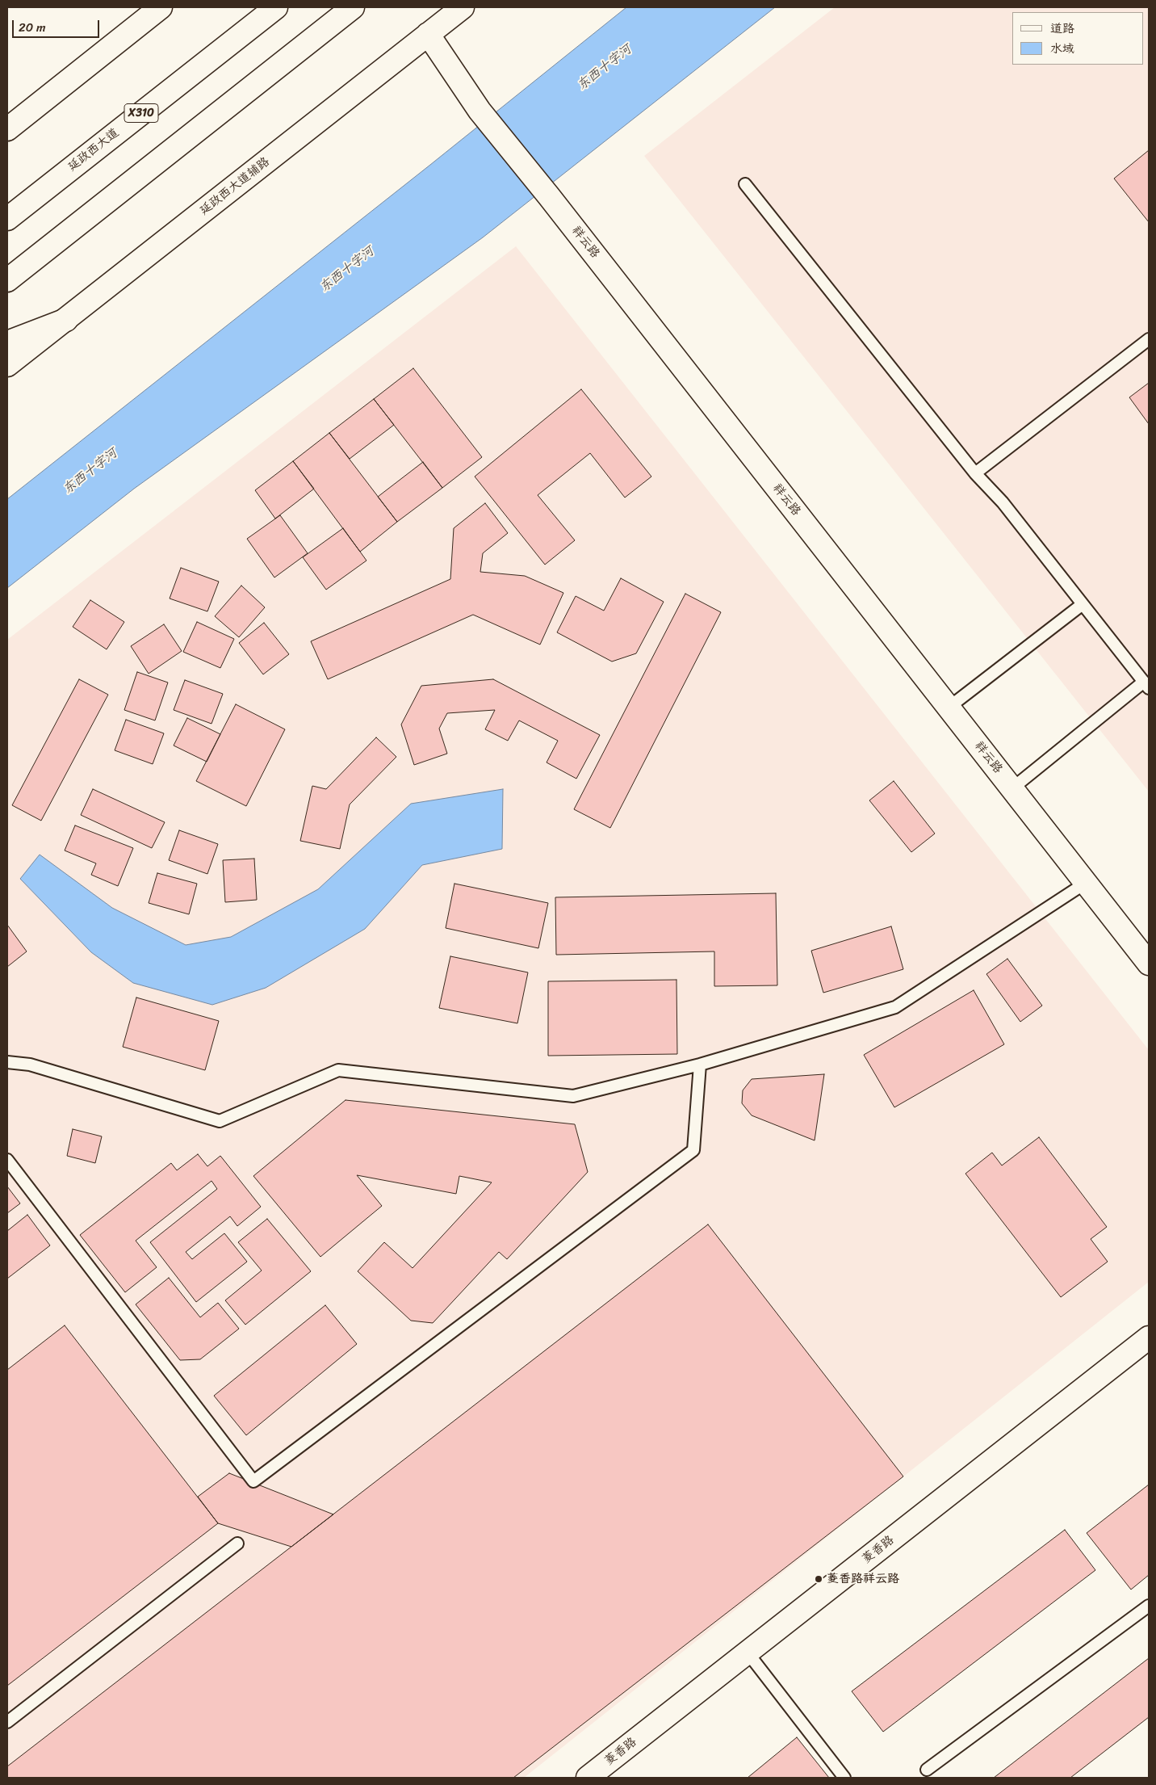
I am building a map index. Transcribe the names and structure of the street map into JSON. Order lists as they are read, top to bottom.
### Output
{
  "streets": {
    "street": [
      "X310",
      "延政西大道",
      "延政西大道辅路",
      "祥云路",
      "菱香路"
    ]
  },
  "crossings": [
    ["延政西大道辅路", "祥云路"]
  ],
  "water": ["东西十字河"],
  "places": ["菱香路祥云路"],
  "legend": ["道路", "水域"],
  "scale_bar": "20 m"
}
